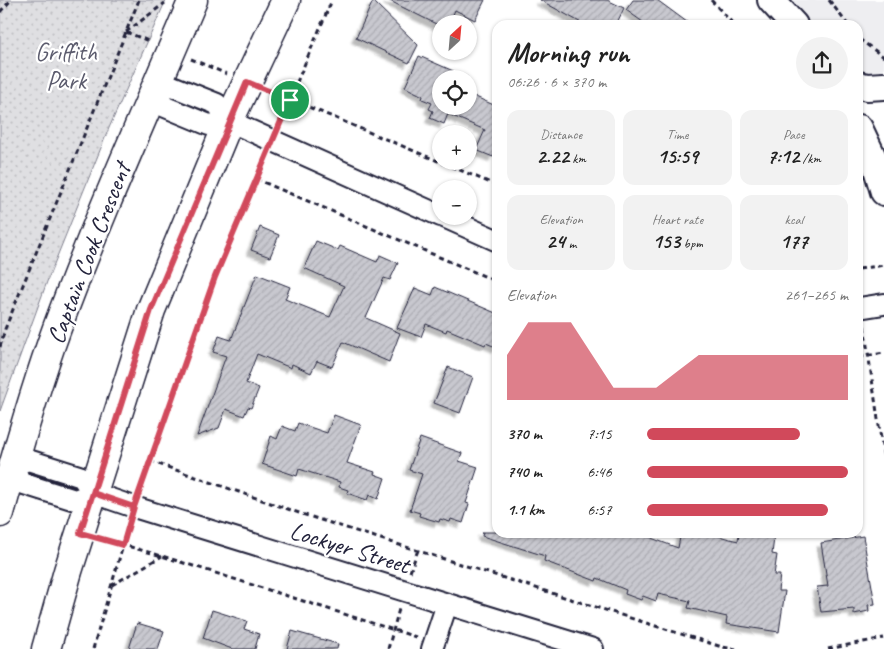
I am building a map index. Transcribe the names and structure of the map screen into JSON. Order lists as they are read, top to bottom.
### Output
{
  "streets": {
    "main road": ["Captain Cook Crescent"],
    "street": ["Lockyer Street"]
  },
  "parks": ["Griffith Park"],
  "north": "top right",
  "page": {
    "map_buttons": ["+", "−"],
    "heading": ["Morning run", "06:26 · 6 × 370 m"],
    "stats": [
      ["Distance", "2.22 km"],
      ["Time", "15:59"],
      ["Pace", "7:12 /km"],
      ["Elevation", "24 m"],
      ["Heart rate", "153 bpm"],
      ["kcal", "177"]
    ],
    "chart": ["Elevation", "261–265 m"],
    "list": [
      {
        "name": "370 m",
        "note": "7:15"
      },
      {
        "name": "740 m",
        "note": "6:46"
      },
      {
        "name": "1.1 km",
        "note": "6:57"
      }
    ]
  }
}
